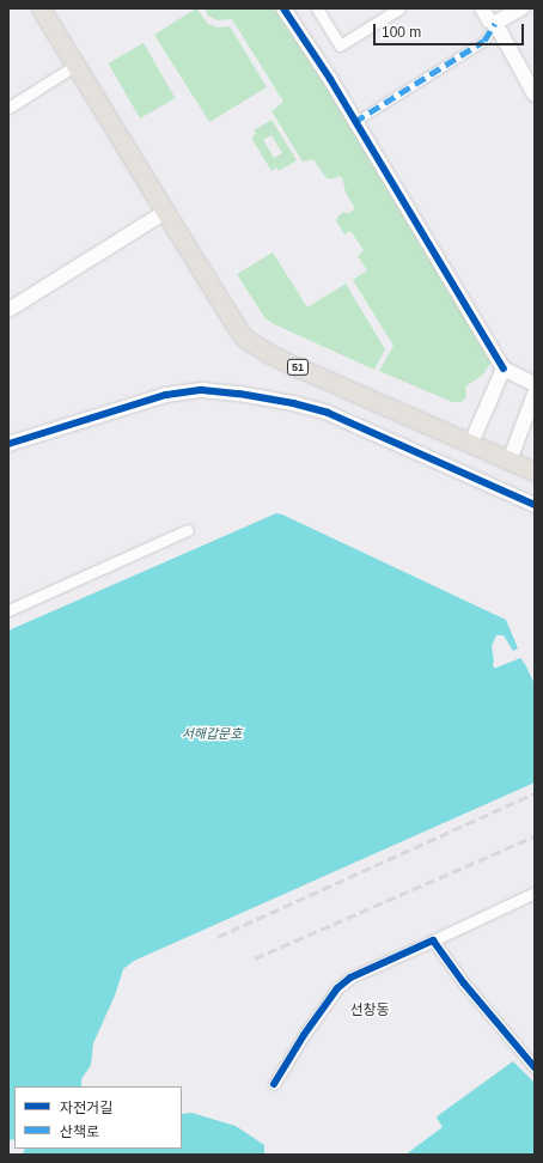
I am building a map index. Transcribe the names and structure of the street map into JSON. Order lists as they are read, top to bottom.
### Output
{
  "streets": {
    "main road": ["51"]
  },
  "districts": ["선창동"],
  "water": ["서해갑문호"],
  "legend": ["자전거길", "산책로"],
  "scale_bar": "100 m"
}
